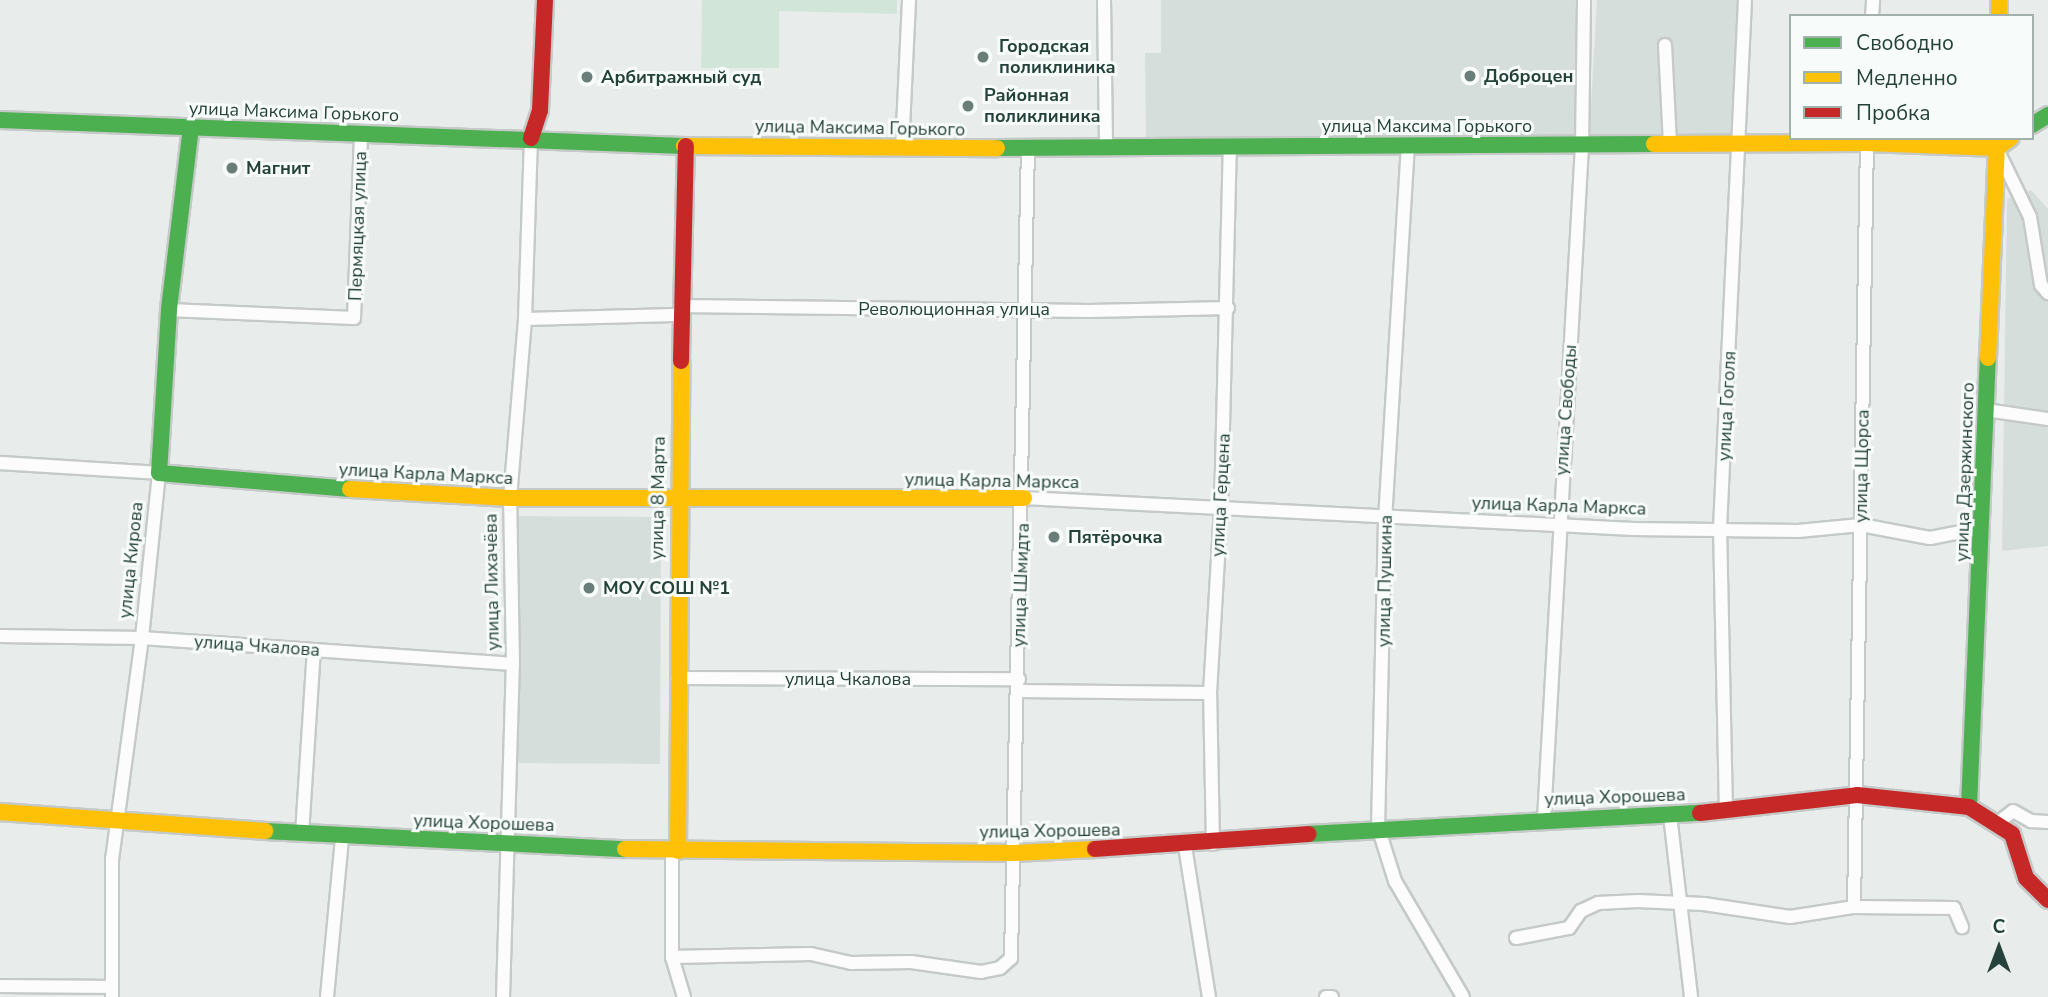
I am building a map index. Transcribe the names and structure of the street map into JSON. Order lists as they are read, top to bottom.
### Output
{
  "streets": {
    "street": [
      "улица Максима Горького",
      "Пермяцкая улица",
      "Революционная улица",
      "улица Гоголя",
      "улица Свободы",
      "улица Щорса",
      "улица Дзержинского",
      "улица Карла Маркса",
      "улица Герцена",
      "улица 8 Марта",
      "улица Кирова",
      "улица Пушкина",
      "улица Лихачёва",
      "улица Шмидта",
      "улица Чкалова",
      "улица Хорошева"
    ]
  },
  "crossings": [
    ["улица Максима Горького", "Пермяцкая улица"],
    ["улица Максима Горького", "улица Гоголя"],
    ["улица Максима Горького", "улица Свободы"],
    ["улица Максима Горького", "улица Щорса"],
    ["улица Максима Горького", "улица Дзержинского"],
    ["улица Максима Горького", "улица Герцена"],
    ["улица Максима Горького", "улица 8 Марта"],
    ["улица Максима Горького", "улица Кирова"],
    ["улица Максима Горького", "улица Пушкина"],
    ["улица Максима Горького", "улица Лихачёва"],
    ["улица Максима Горького", "улица Шмидта"],
    ["Пермяцкая улица", "улица Кирова"],
    ["Революционная улица", "улица Герцена"],
    ["Революционная улица", "улица 8 Марта"],
    ["Революционная улица", "улица Лихачёва"],
    ["Революционная улица", "улица Шмидта"],
    ["улица Гоголя", "улица Карла Маркса"],
    ["улица Гоголя", "улица Хорошева"],
    ["улица Свободы", "улица Карла Маркса"],
    ["улица Свободы", "улица Хорошева"],
    ["улица Щорса", "улица Карла Маркса"],
    ["улица Щорса", "улица Хорошева"],
    ["улица Дзержинского", "улица Карла Маркса"],
    ["улица Дзержинского", "улица Хорошева"],
    ["улица Карла Маркса", "улица Герцена"],
    ["улица Карла Маркса", "улица 8 Марта"],
    ["улица Карла Маркса", "улица Кирова"],
    ["улица Карла Маркса", "улица Пушкина"],
    ["улица Карла Маркса", "улица Лихачёва"],
    ["улица Карла Маркса", "улица Шмидта"],
    ["улица Герцена", "улица Чкалова"],
    ["улица Герцена", "улица Хорошева"],
    ["улица 8 Марта", "улица Чкалова"],
    ["улица 8 Марта", "улица Хорошева"],
    ["улица Кирова", "улица Чкалова"],
    ["улица Кирова", "улица Хорошева"],
    ["улица Пушкина", "улица Хорошева"],
    ["улица Лихачёва", "улица Чкалова"],
    ["улица Лихачёва", "улица Хорошева"],
    ["улица Шмидта", "улица Чкалова"],
    ["улица Шмидта", "улица Хорошева"]
  ],
  "places": [
    "Городская поликлиника",
    "Доброцен",
    "Арбитражный суд",
    "Районная поликлиника",
    "Магнит",
    "Пятёрочка",
    "МОУ СОШ №1"
  ],
  "legend": ["Свободно", "Медленно", "Пробка"],
  "north": "top"
}
